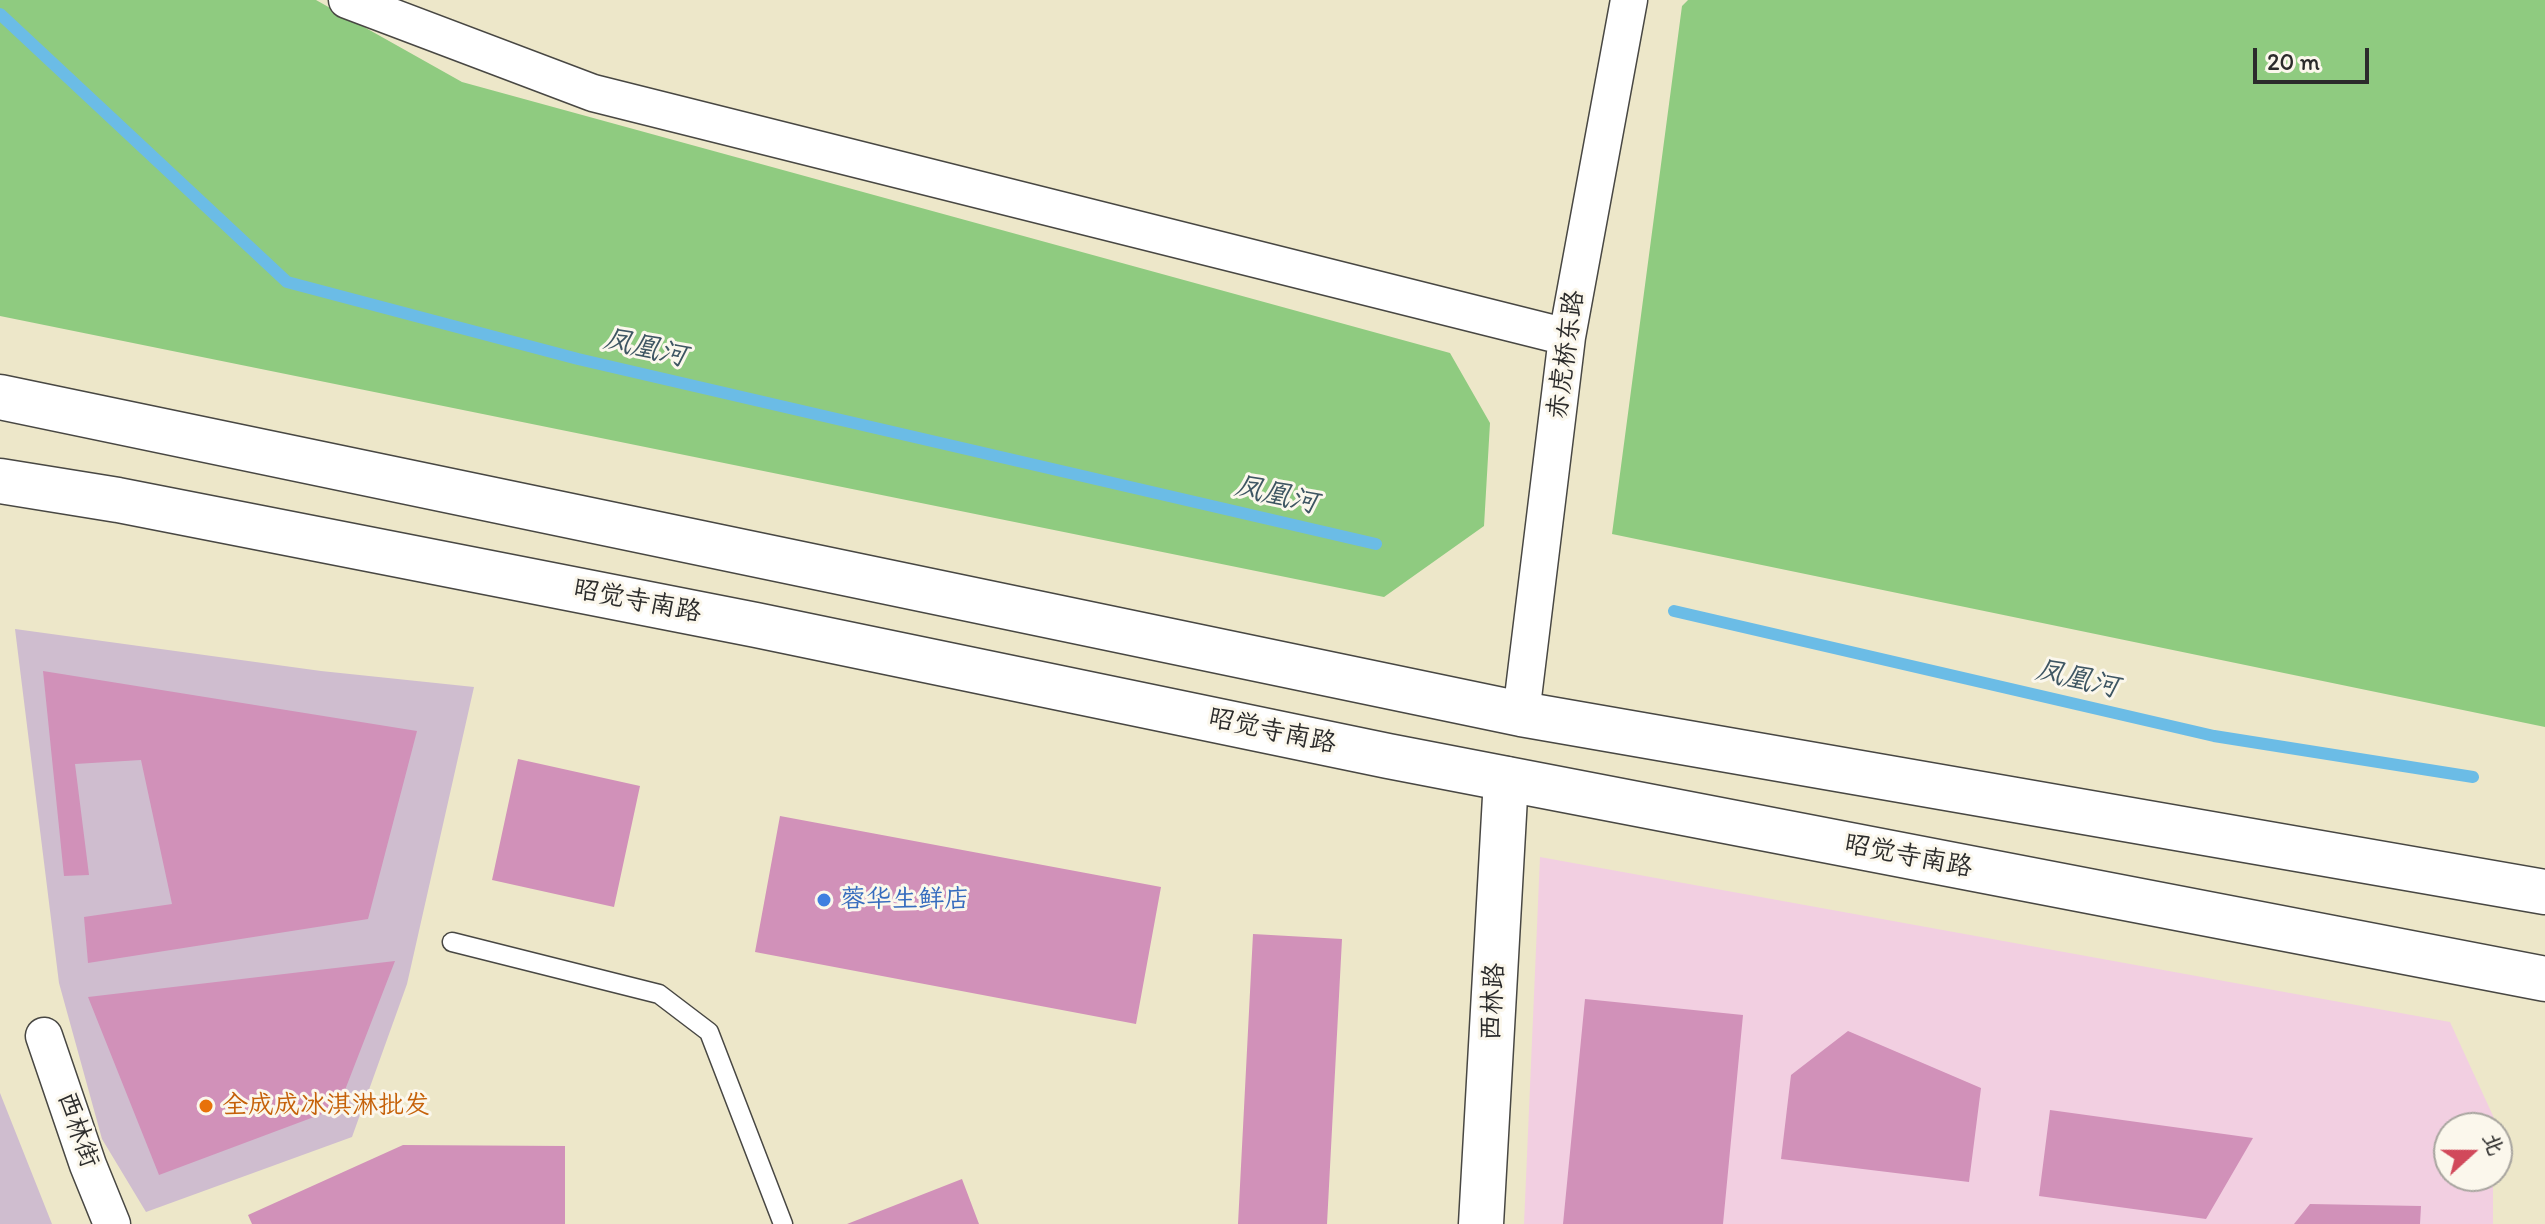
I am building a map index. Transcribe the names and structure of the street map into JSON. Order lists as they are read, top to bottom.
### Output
{
  "streets": {
    "main road": ["昭觉寺南路", "西林路"],
    "street": ["赤虎桥东路", "西林街"]
  },
  "crossings": [
    ["昭觉寺南路", "西林路"]
  ],
  "water": ["凤凰河"],
  "places": ["蓉华生鲜店", "全成成冰淇淋批发"],
  "scale_bar": "20 m",
  "north": "right"
}
